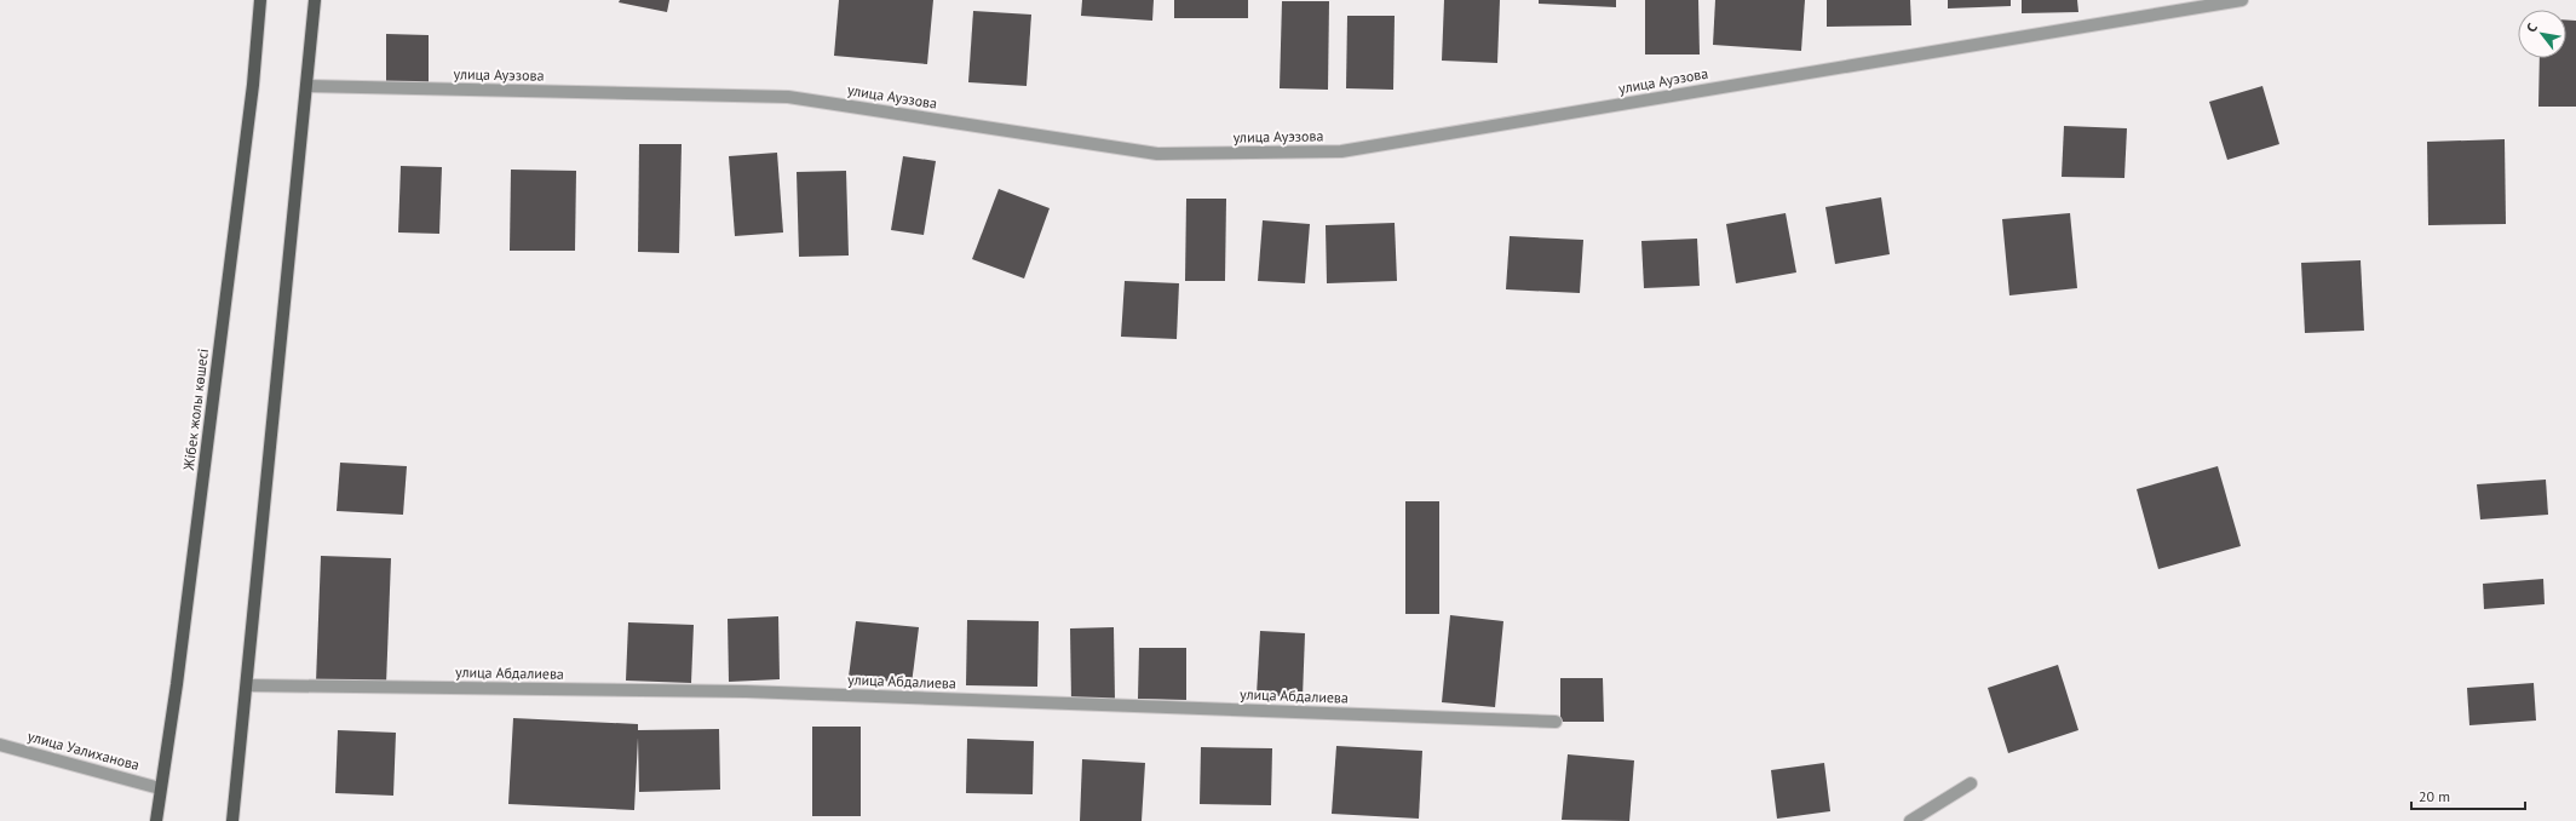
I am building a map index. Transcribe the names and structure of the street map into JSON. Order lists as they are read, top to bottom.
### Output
{
  "streets": {
    "main road": ["Жібек жолы көшесі"],
    "street": ["улица Ауэзова", "улица Абдалиева", "улица Уалиханова"]
  },
  "crossings": [
    ["Жібек жолы көшесі", "улица Уалиханова"]
  ],
  "scale_bar": "20 m",
  "north": "top left"
}
